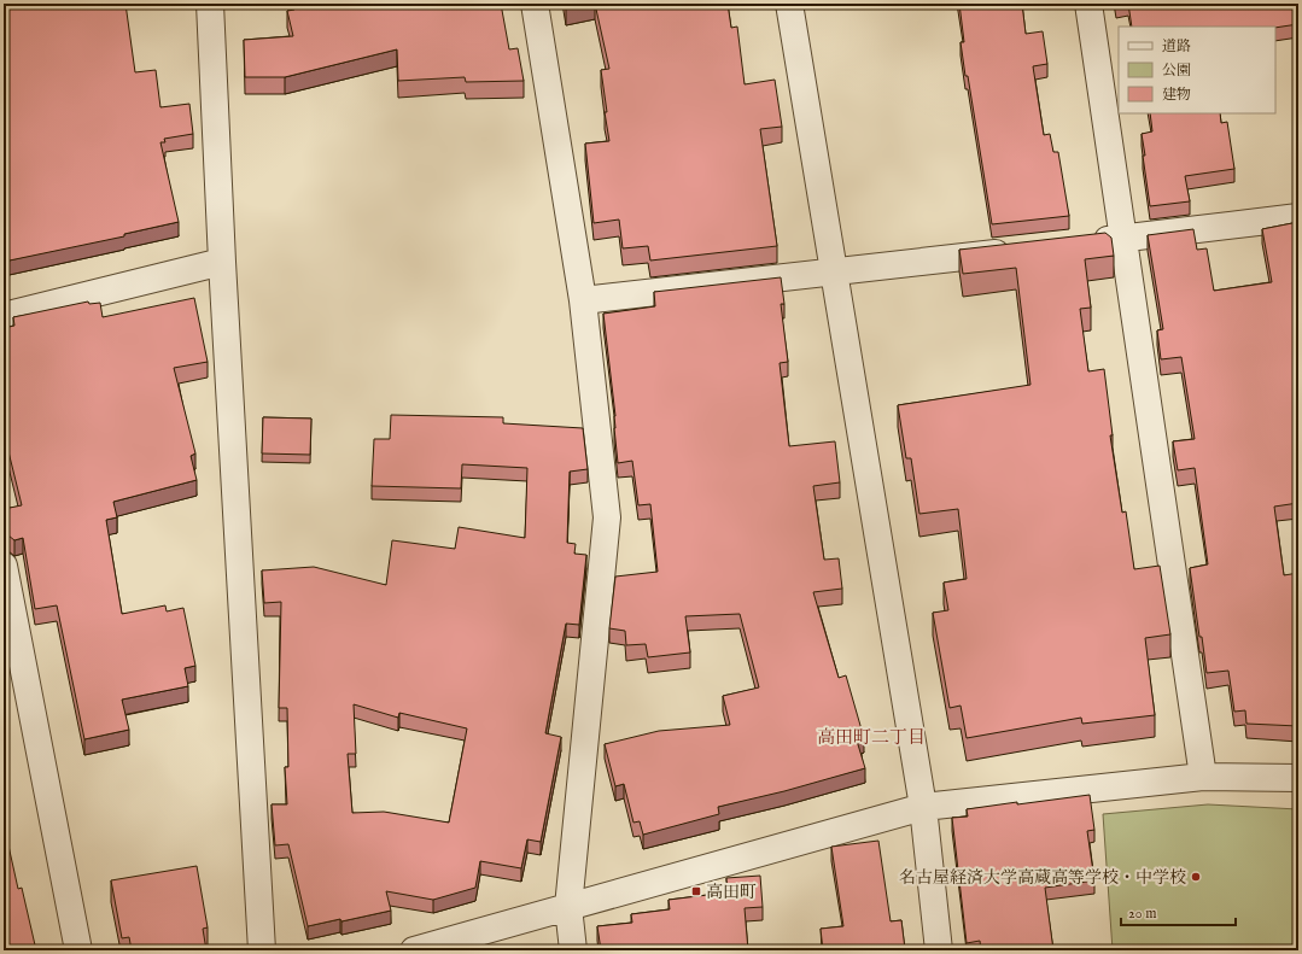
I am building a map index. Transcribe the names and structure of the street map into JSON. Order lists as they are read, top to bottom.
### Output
{
  "districts": ["高田町二丁目"],
  "places": {
    "other": ["名古屋経済大学高蔵高等学校・中学校"],
    "transit": ["高田町"]
  },
  "legend": ["道路", "公園", "建物"],
  "scale_bar": "20 m"
}
